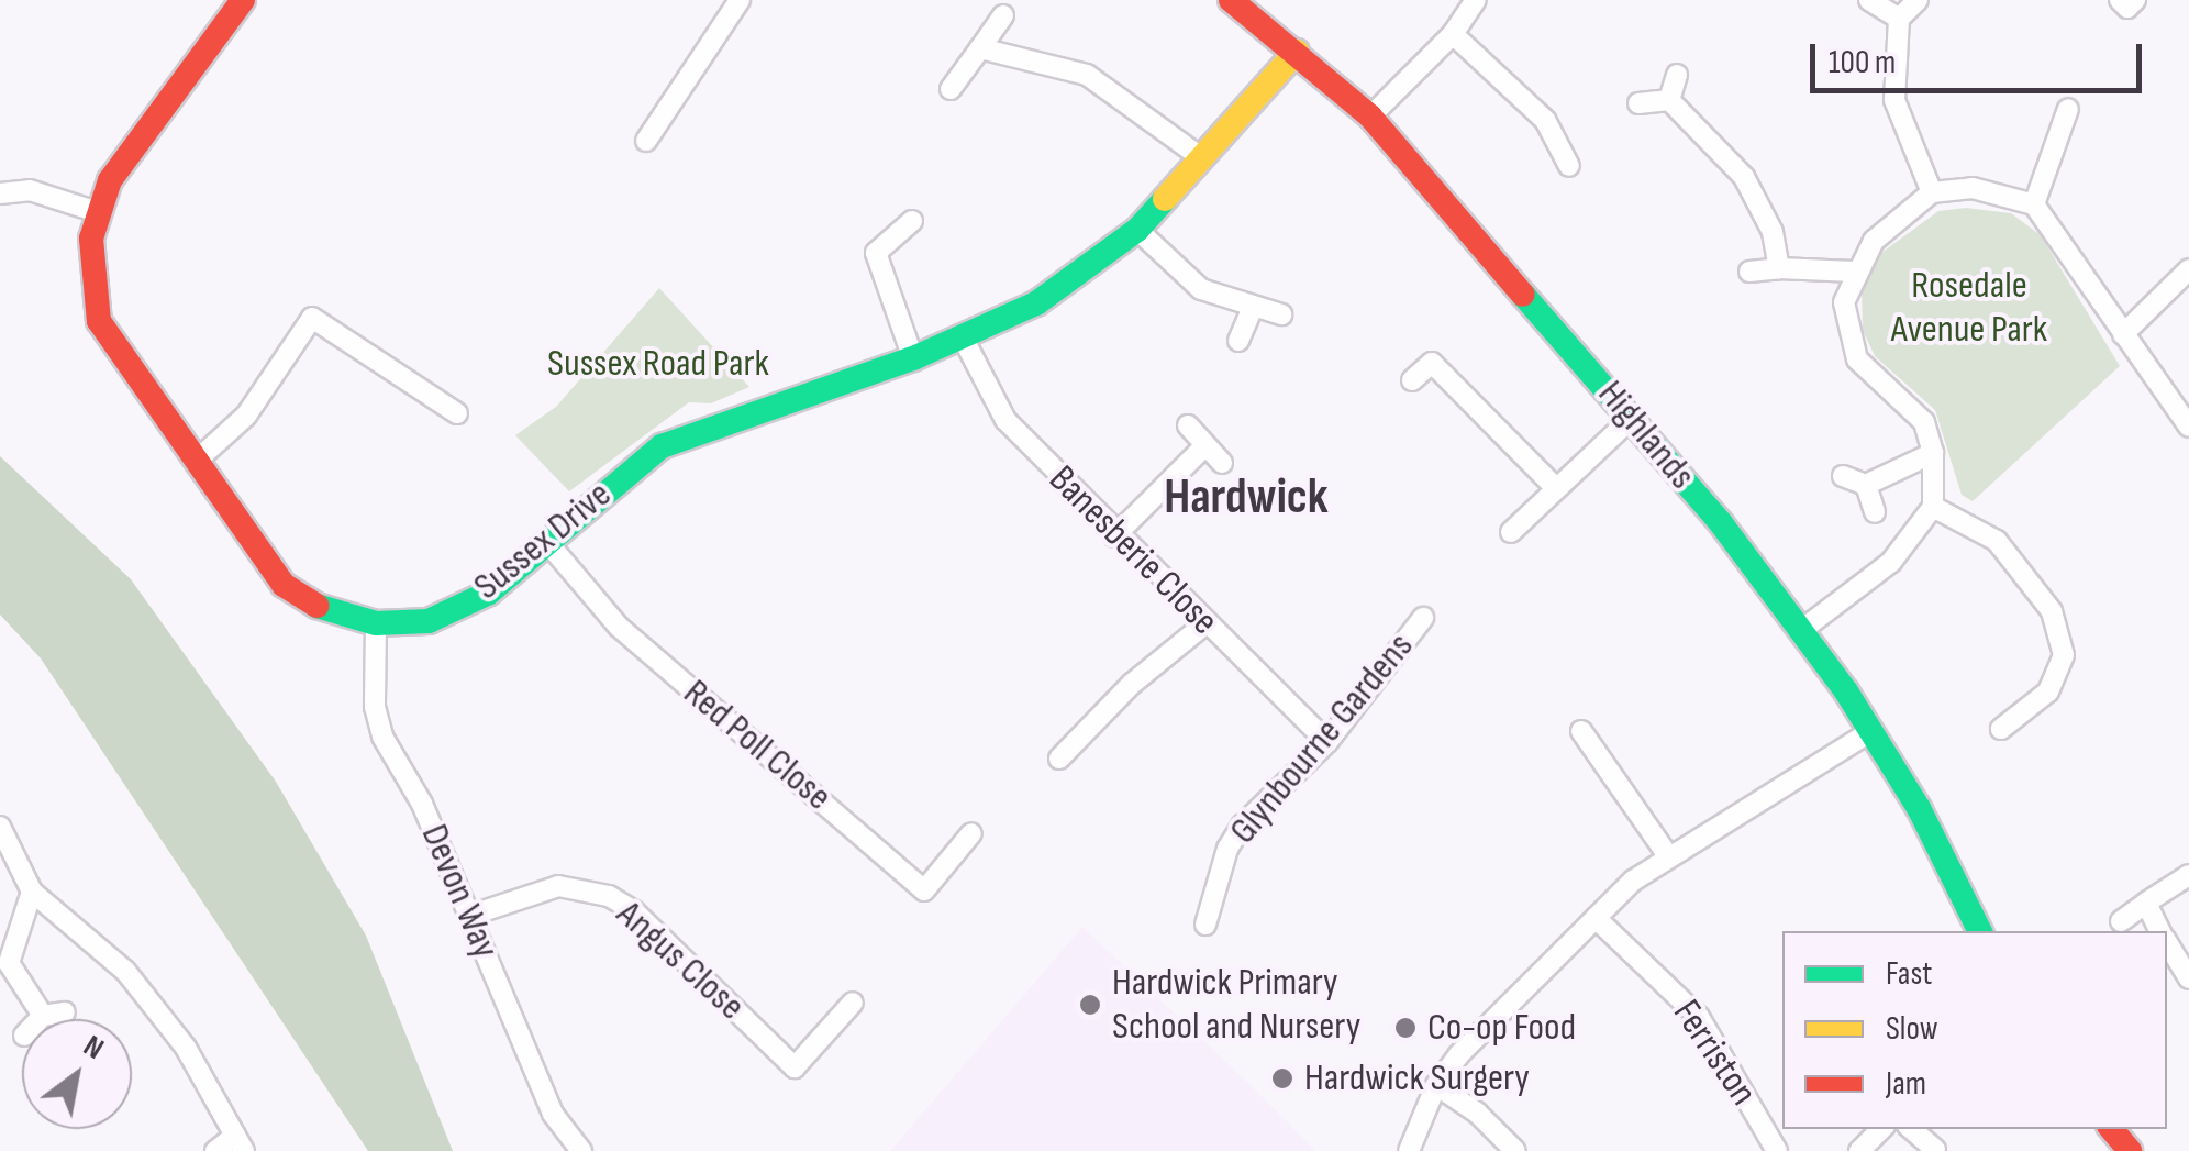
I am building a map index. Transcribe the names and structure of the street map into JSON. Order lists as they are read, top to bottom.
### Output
{
  "streets": {
    "street": [
      "Highlands",
      "Sussex Drive",
      "Banesberie Close",
      "Glynbourne Gardens",
      "Red Poll Close",
      "Devon Way",
      "Angus Close",
      "Ferriston"
    ]
  },
  "crossings": [
    ["Highlands", "Sussex Drive"],
    ["Sussex Drive", "Banesberie Close"],
    ["Sussex Drive", "Red Poll Close"],
    ["Sussex Drive", "Devon Way"],
    ["Banesberie Close", "Glynbourne Gardens"],
    ["Devon Way", "Angus Close"]
  ],
  "districts": ["Hardwick"],
  "parks": ["Rosedale Avenue Park", "Sussex Road Park"],
  "places": ["Hardwick Primary School and Nursery", "Co-op Food", "Hardwick Surgery"],
  "legend": ["Fast", "Slow", "Jam"],
  "scale_bar": "100 m",
  "north": "top right"
}
